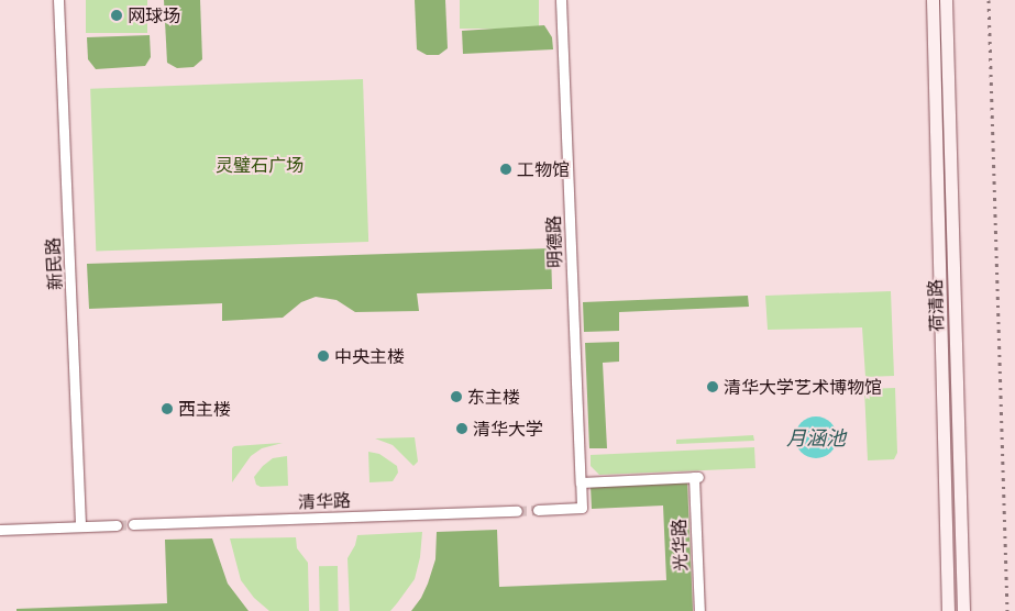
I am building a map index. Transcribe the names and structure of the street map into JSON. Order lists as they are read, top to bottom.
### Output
{
  "streets": {
    "main road": ["荷清路"],
    "street": [
      "明德路",
      "新民路",
      "清华路",
      "光华路"
    ]
  },
  "crossings": [
    ["明德路", "光华路"]
  ],
  "water": ["月涵池"],
  "parks": ["灵璧石广场"],
  "places": [
    "网球场",
    "工物馆",
    "中央主楼",
    "清华大学艺术博物馆",
    "东主楼",
    "西主楼",
    "清华大学"
  ]
}
